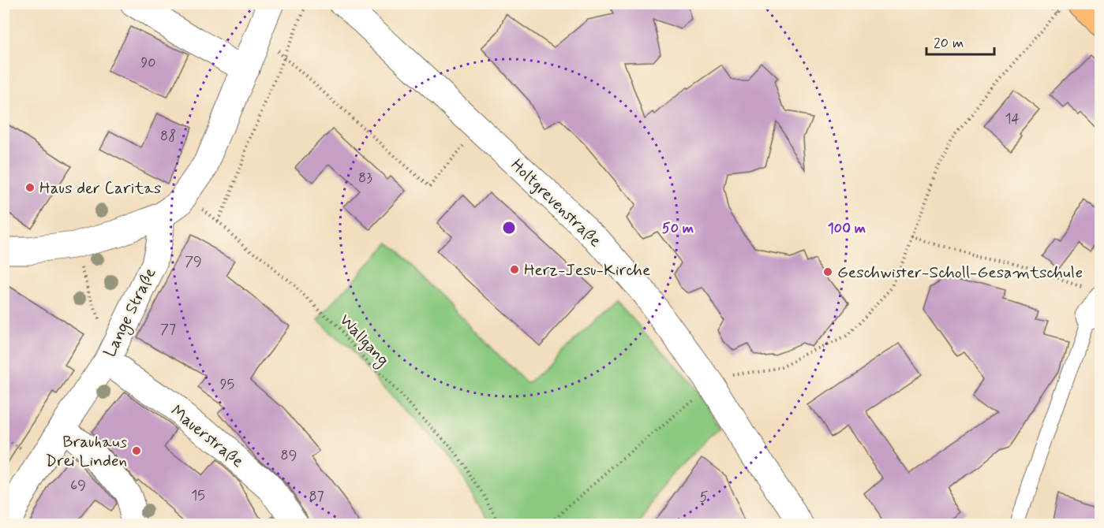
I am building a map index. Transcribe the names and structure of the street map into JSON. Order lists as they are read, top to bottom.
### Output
{
  "streets": {
    "street": ["Holtgrevenstraße", "Lange Straße", "Mauerstraße"],
    "path": ["Wallgang"]
  },
  "crossings": [
    ["Lange Straße", "Mauerstraße"]
  ],
  "places": [
    "Haus der Caritas",
    "Herz-Jesu-Kirche",
    "Geschwister-Scholl-Gesamtschule",
    "Brauhaus Drei Linden"
  ],
  "house_numbers": [
    "90",
    "14",
    "88",
    "83",
    "79",
    "77",
    "95",
    "89",
    "69",
    "15",
    "87",
    "5"
  ],
  "scale_bar": "20 m",
  "rings": ["50 m", "100 m"]
}
